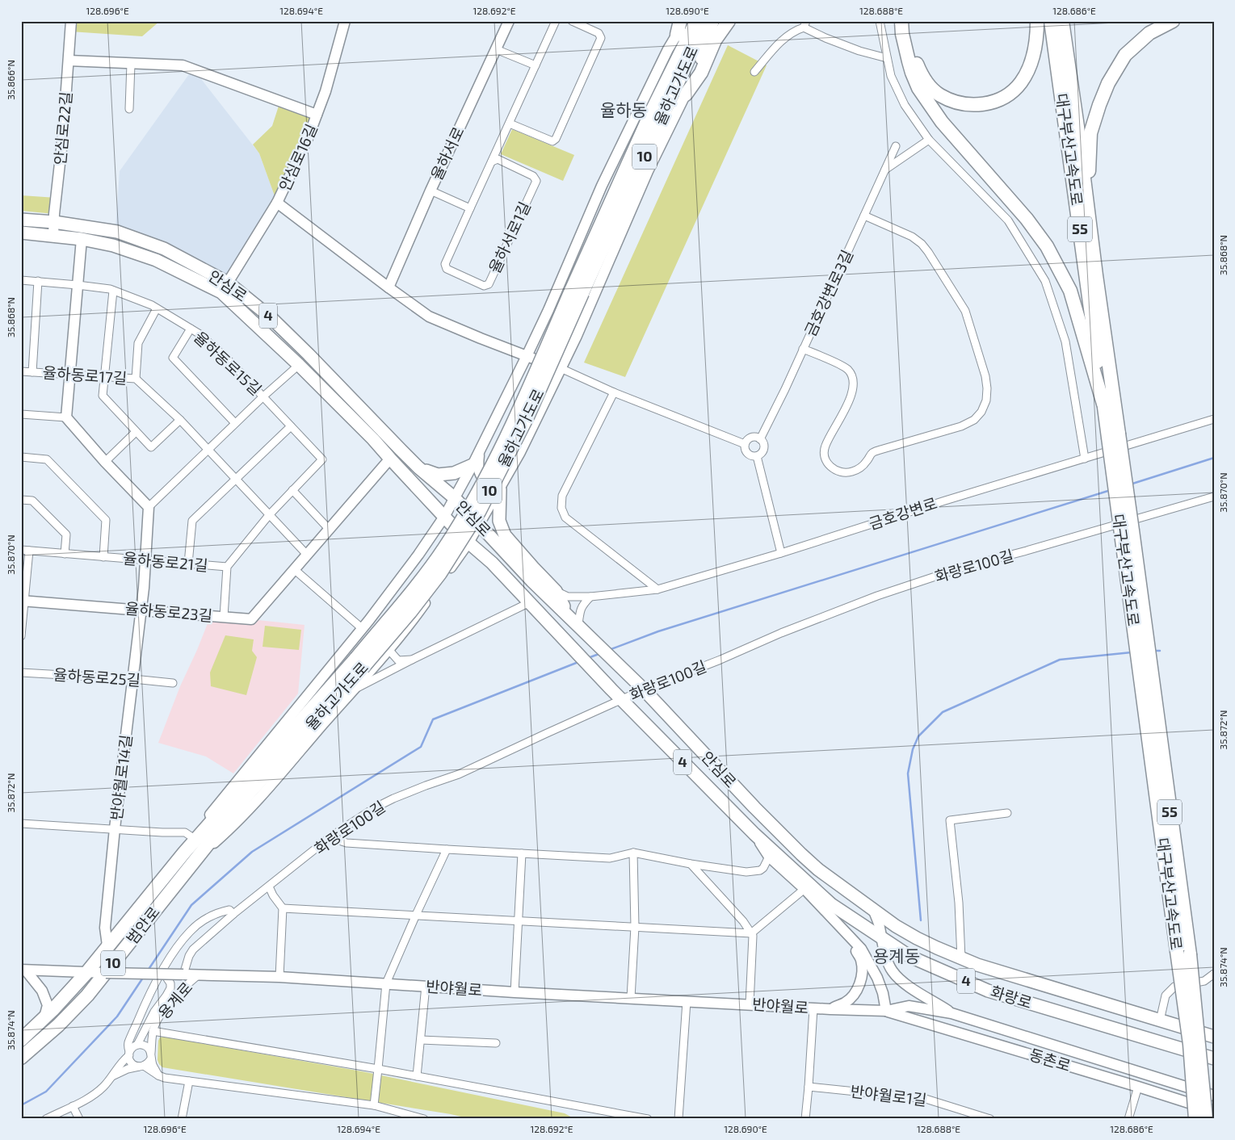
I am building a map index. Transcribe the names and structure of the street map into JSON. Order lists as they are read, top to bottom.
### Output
{
  "streets": {
    "highway": [
      "율하고가도로",
      "대구부산고속도로",
      "10",
      "55",
      "범안로"
    ],
    "main road": [
      "안심로22길",
      "율하서로",
      "안심로16길",
      "안심로",
      "4",
      "율하동로23길",
      "반야월로14길",
      "반야월로",
      "화랑로",
      "동촌로"
    ],
    "street": [
      "율하서로1길",
      "금호강변로3길",
      "율하동로15길",
      "율하동로17길",
      "금호강변로",
      "율하동로21길",
      "화랑로100길",
      "율하동로25길",
      "용계로",
      "반야월로1길"
    ]
  },
  "crossings": [
    ["율하고가도로", "범안로"],
    ["안심로22길", "안심로"],
    ["안심로16길", "안심로"],
    ["안심로", "화랑로100길"],
    ["안심로", "율하동로23길"],
    ["안심로", "화랑로"],
    ["율하동로17길", "율하동로23길"],
    ["율하동로21길", "반야월로14길"],
    ["화랑로100길", "반야월로"],
    ["율하동로23길", "반야월로14길"],
    ["율하동로25길", "반야월로14길"],
    ["반야월로14길", "범안로"],
    ["범안로", "반야월로"],
    ["반야월로", "용계로"],
    ["반야월로", "동촌로"]
  ],
  "districts": ["율하동", "용계동"],
  "coordinates": [
    "128.696°E",
    "128.694°E",
    "128.692°E",
    "128.690°E",
    "128.688°E",
    "128.686°E",
    "35.866°N",
    "35.868°N",
    "35.870°N",
    "35.872°N",
    "35.874°N"
  ]
}
